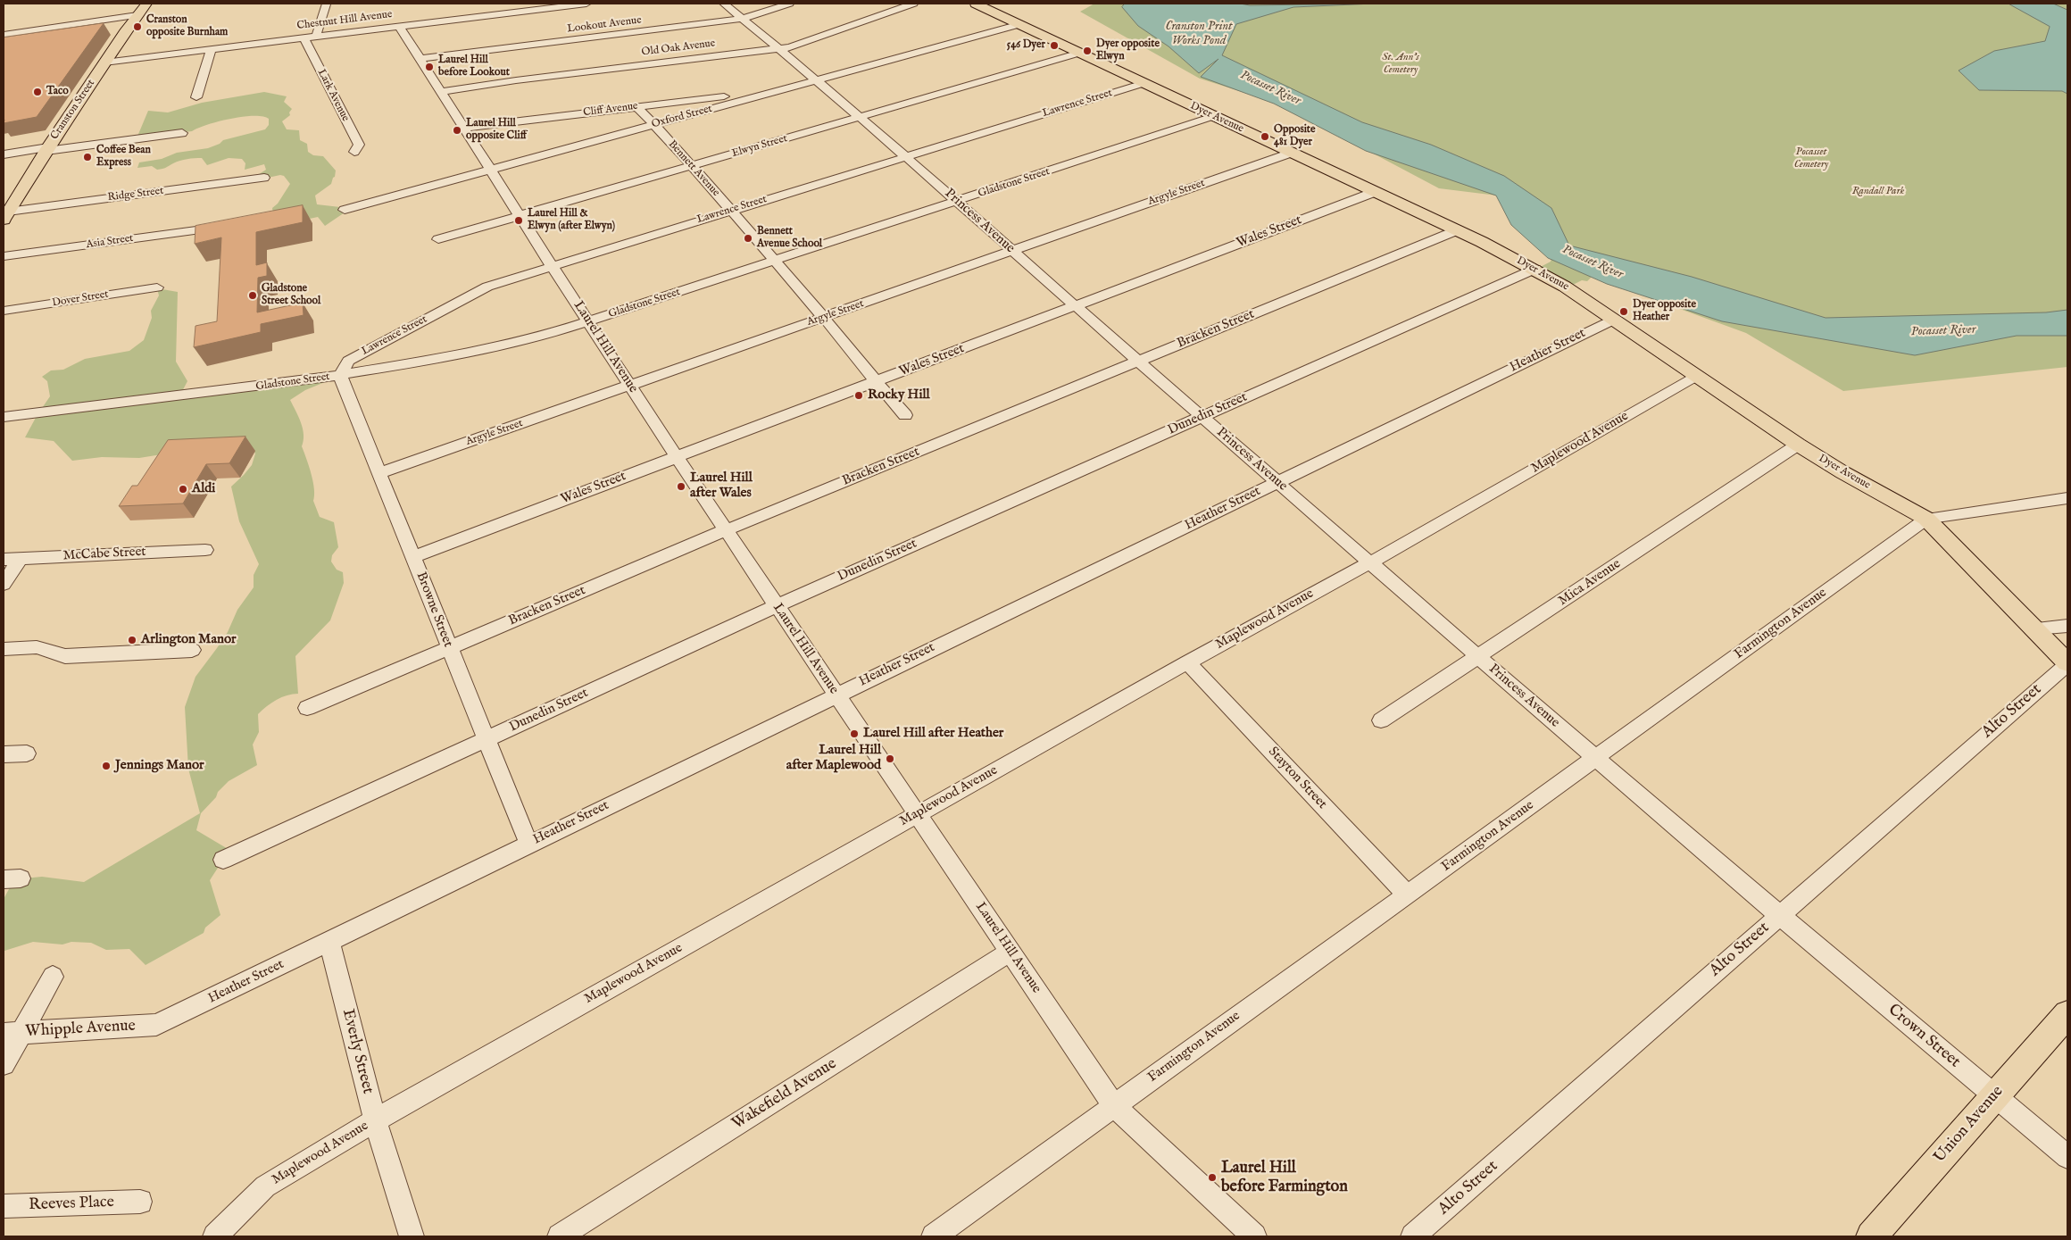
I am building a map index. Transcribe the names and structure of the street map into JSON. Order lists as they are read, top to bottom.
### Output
{
  "streets": {
    "main road": ["Cranston Street", "Dyer Avenue", "Union Avenue"],
    "street": [
      "Chestnut Hill Avenue",
      "Lookout Avenue",
      "Old Oak Avenue",
      "Lark Avenue",
      "Lawrence Street",
      "Cliff Avenue",
      "Oxford Street",
      "Elwyn Street",
      "Bennett Avenue",
      "Gladstone Street",
      "Argyle Street",
      "Ridge Street",
      "Princess Avenue",
      "Wales Street",
      "Asia Street",
      "Dover Street",
      "Bracken Street",
      "Laurel Hill Avenue",
      "Heather Street",
      "Dunedin Street",
      "Maplewood Avenue",
      "McCabe Street",
      "Mica Avenue",
      "Browne Street",
      "Farmington Avenue",
      "Alto Street",
      "Stayton Street",
      "Whipple Avenue",
      "Crown Street",
      "Everly Street",
      "Wakefield Avenue",
      "Reeves Place"
    ]
  },
  "crossings": [
    ["Chestnut Hill Avenue", "Lark Avenue"],
    ["Chestnut Hill Avenue", "Cranston Street"],
    ["Chestnut Hill Avenue", "Laurel Hill Avenue"],
    ["Lookout Avenue", "Princess Avenue"],
    ["Lookout Avenue", "Laurel Hill Avenue"],
    ["Old Oak Avenue", "Princess Avenue"],
    ["Old Oak Avenue", "Laurel Hill Avenue"],
    ["Lawrence Street", "Dyer Avenue"],
    ["Lawrence Street", "Bennett Avenue"],
    ["Lawrence Street", "Gladstone Street"],
    ["Lawrence Street", "Princess Avenue"],
    ["Lawrence Street", "Laurel Hill Avenue"],
    ["Lawrence Street", "Browne Street"],
    ["Cranston Street", "Ridge Street"],
    ["Cliff Avenue", "Oxford Street"],
    ["Cliff Avenue", "Bennett Avenue"],
    ["Cliff Avenue", "Laurel Hill Avenue"],
    ["Oxford Street", "Dyer Avenue"],
    ["Oxford Street", "Bennett Avenue"],
    ["Oxford Street", "Princess Avenue"],
    ["Oxford Street", "Laurel Hill Avenue"],
    ["Dyer Avenue", "Elwyn Street"],
    ["Dyer Avenue", "Gladstone Street"],
    ["Dyer Avenue", "Argyle Street"],
    ["Dyer Avenue", "Wales Street"],
    ["Dyer Avenue", "Bracken Street"],
    ["Dyer Avenue", "Heather Street"],
    ["Dyer Avenue", "Dunedin Street"],
    ["Dyer Avenue", "Maplewood Avenue"],
    ["Dyer Avenue", "Mica Avenue"],
    ["Dyer Avenue", "Farmington Avenue"],
    ["Dyer Avenue", "Alto Street"],
    ["Elwyn Street", "Bennett Avenue"],
    ["Elwyn Street", "Princess Avenue"],
    ["Elwyn Street", "Laurel Hill Avenue"],
    ["Bennett Avenue", "Gladstone Street"],
    ["Bennett Avenue", "Argyle Street"],
    ["Bennett Avenue", "Wales Street"],
    ["Gladstone Street", "Princess Avenue"],
    ["Gladstone Street", "Laurel Hill Avenue"],
    ["Gladstone Street", "Browne Street"],
    ["Argyle Street", "Princess Avenue"],
    ["Argyle Street", "Laurel Hill Avenue"],
    ["Argyle Street", "Browne Street"],
    ["Princess Avenue", "Wales Street"],
    ["Princess Avenue", "Bracken Street"],
    ["Princess Avenue", "Heather Street"],
    ["Princess Avenue", "Dunedin Street"],
    ["Princess Avenue", "Maplewood Avenue"],
    ["Princess Avenue", "Mica Avenue"],
    ["Princess Avenue", "Farmington Avenue"],
    ["Princess Avenue", "Alto Street"],
    ["Princess Avenue", "Crown Street"],
    ["Wales Street", "Laurel Hill Avenue"],
    ["Wales Street", "Browne Street"],
    ["Bracken Street", "Laurel Hill Avenue"],
    ["Bracken Street", "Browne Street"],
    ["Laurel Hill Avenue", "Heather Street"],
    ["Laurel Hill Avenue", "Dunedin Street"],
    ["Laurel Hill Avenue", "Maplewood Avenue"],
    ["Laurel Hill Avenue", "Farmington Avenue"],
    ["Laurel Hill Avenue", "Wakefield Avenue"],
    ["Heather Street", "Browne Street"],
    ["Heather Street", "Whipple Avenue"],
    ["Heather Street", "Everly Street"],
    ["Dunedin Street", "Browne Street"],
    ["Maplewood Avenue", "Stayton Street"],
    ["Maplewood Avenue", "Everly Street"],
    ["Farmington Avenue", "Stayton Street"],
    ["Alto Street", "Crown Street"],
    ["Crown Street", "Union Avenue"]
  ],
  "water": ["Cranston Print Works Pond", "Pocasset River"],
  "parks": ["St. Ann's Cemetery", "Pocasset Cemetery", "Randall Park"],
  "places": [
    "Cranston opposite Burnham",
    "546 Dyer",
    "Dyer opposite Elwyn",
    "Laurel Hill before Lookout",
    "Taco",
    "Laurel Hill opposite Cliff",
    "Opposite 481 Dyer",
    "Coffee Bean Express",
    "Laurel Hill & Elwyn (after Elwyn)",
    "Bennett Avenue School",
    "Gladstone Street School",
    "Dyer opposite Heather",
    "Rocky Hill",
    "Laurel Hill after Wales",
    "Aldi",
    "Arlington Manor",
    "Laurel Hill after Heather",
    "Laurel Hill after Maplewood",
    "Jennings Manor",
    "Laurel Hill before Farmington"
  ]
}
